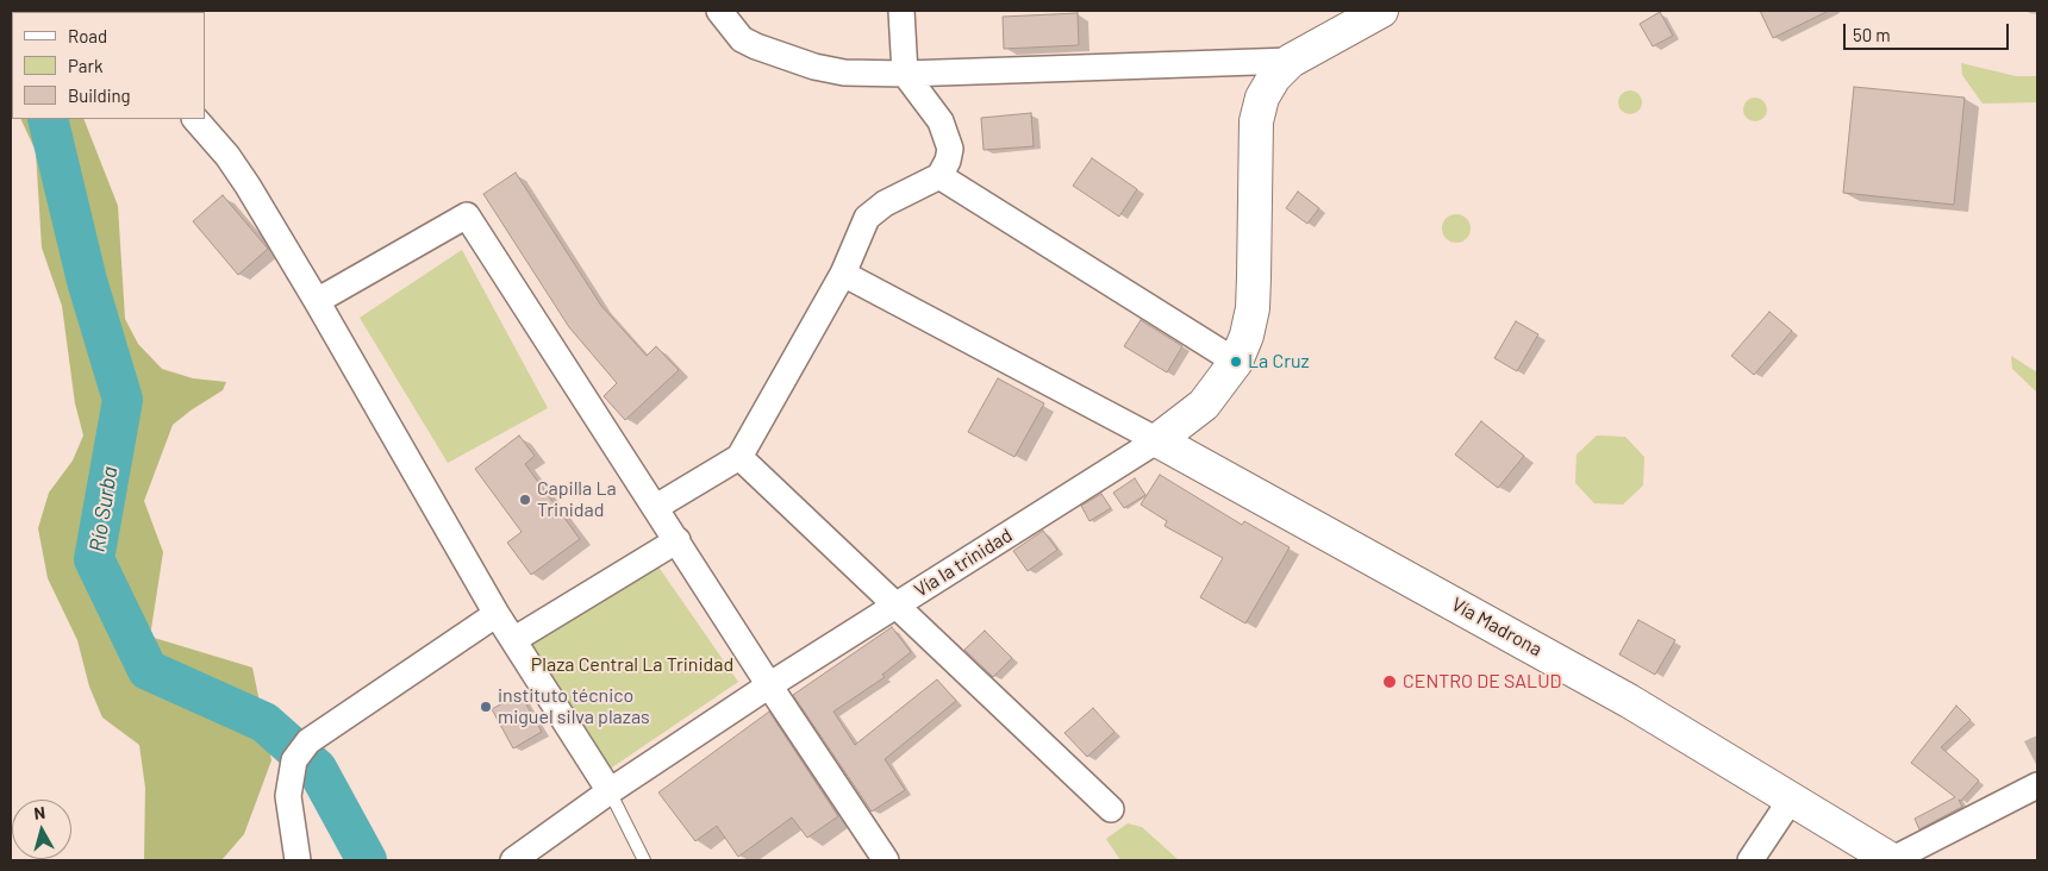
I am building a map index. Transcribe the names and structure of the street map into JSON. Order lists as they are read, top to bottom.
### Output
{
  "streets": {
    "street": ["Vía la trinidad", "Vía Madrona"]
  },
  "crossings": [
    ["Vía la trinidad", "Vía Madrona"]
  ],
  "water": ["Río Surba"],
  "parks": ["Plaza Central La Trinidad"],
  "places": [
    "La Cruz",
    "Capilla La Trinidad",
    "CENTRO DE SALUD",
    "instituto técnico miguel silva plazas"
  ],
  "legend": ["Road", "Park", "Building"],
  "scale_bar": "50 m",
  "north": "top"
}
